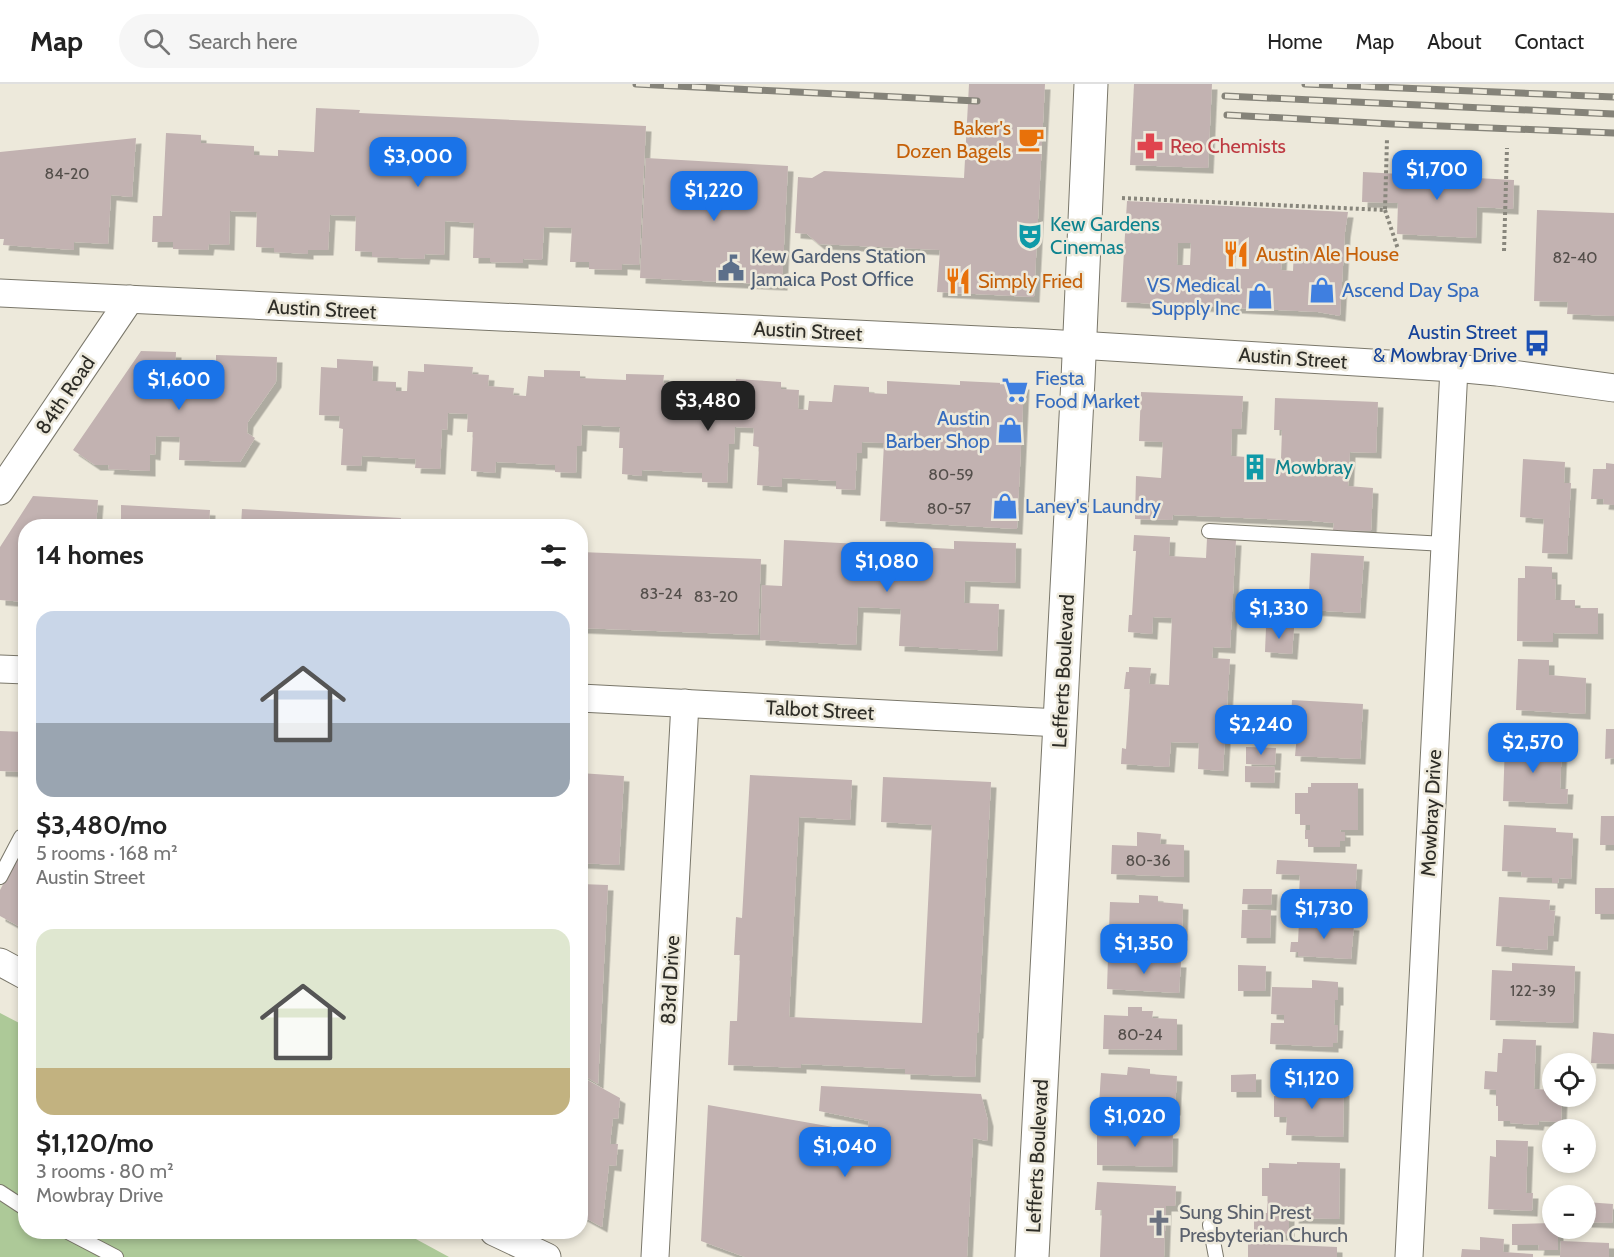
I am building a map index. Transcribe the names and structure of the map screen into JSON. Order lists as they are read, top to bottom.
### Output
{
  "streets": {
    "street": [
      "Austin Street",
      "84th Road",
      "Lefferts Boulevard",
      "Talbot Street",
      "Mowbray Drive",
      "83rd Drive"
    ]
  },
  "crossings": [
    ["Austin Street", "84th Road"],
    ["Austin Street", "Lefferts Boulevard"],
    ["Austin Street", "Mowbray Drive"],
    ["Lefferts Boulevard", "Talbot Street"],
    ["Talbot Street", "83rd Drive"]
  ],
  "places": {
    "cafe": ["Baker's Dozen Bagels"],
    "pharmacy": ["Reo Chemists"],
    "theatre": ["Kew Gardens Cinemas"],
    "restaurant": ["Austin Ale House", "Simply Fried"],
    "public building": ["Kew Gardens Station Jamaica Post Office"],
    "shop": [
      "Ascend Day Spa",
      "VS Medical Supply Inc",
      "Austin Barber Shop",
      "Laney's Laundry"
    ],
    "bus stop": ["Austin Street & Mowbray Drive"],
    "supermarket": ["Fiesta Food Market"],
    "building": ["Mowbray"],
    "church": ["Sung Shin Prest Presbyterian Church"]
  },
  "house_numbers": [
    "84-20",
    "82-40",
    "80-59",
    "80-57",
    "83-24",
    "83-20",
    "80-36",
    "122-39",
    "80-24"
  ],
  "page": {
    "header": "Map",
    "search": "Search here",
    "nav": [
      "Home",
      "Map",
      "About",
      "Contact"
    ],
    "price": [
      "$3,000",
      "$1,700",
      "$1,220",
      "$1,600",
      "$3,480",
      "$1,080",
      "$1,330",
      "$2,240",
      "$2,570",
      "$1,730",
      "$1,350",
      "$1,120",
      "$1,020",
      "$1,040"
    ],
    "heading": "14 homes",
    "list": [
      {
        "name": "$3,480/mo",
        "note": "5 rooms · 168 m² · Austin Street"
      },
      {
        "name": "$1,120/mo",
        "note": "3 rooms · 80 m² · Mowbray Drive"
      }
    ],
    "map_buttons": ["+", "−"]
  }
}
